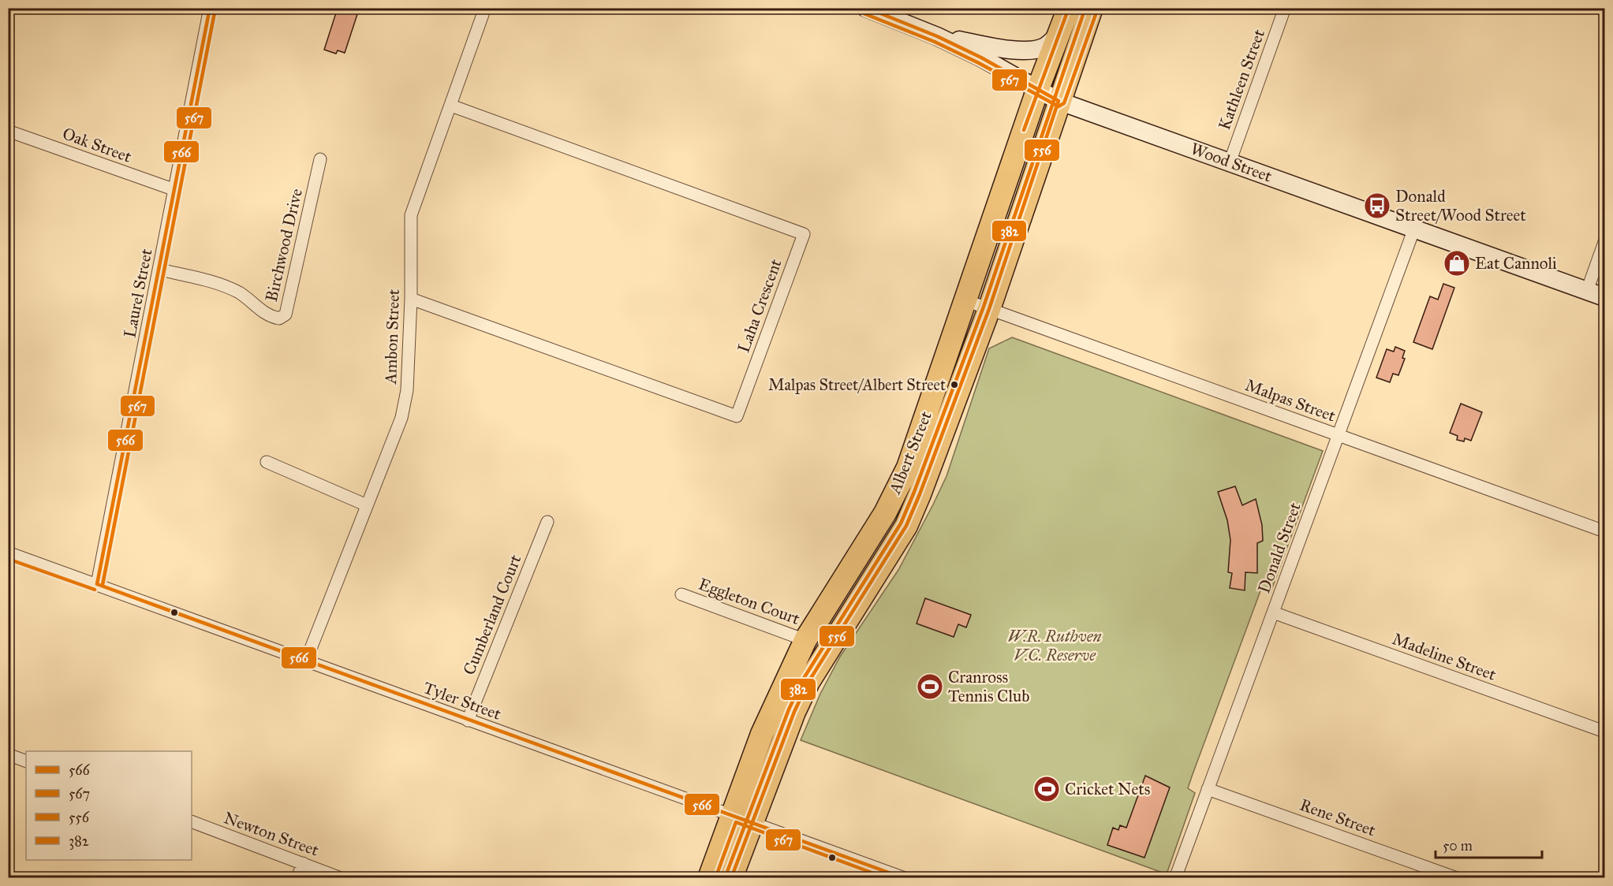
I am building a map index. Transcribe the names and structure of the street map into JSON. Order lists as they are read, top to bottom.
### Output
{
  "streets": {
    "highway": ["Albert Street"],
    "street": [
      "Kathleen Street",
      "Oak Street",
      "Wood Street",
      "Birchwood Drive",
      "Laurel Street",
      "Laha Crescent",
      "Ambon Street",
      "Malpas Street",
      "Donald Street",
      "Eggleton Court",
      "Cumberland Court",
      "Madeline Street",
      "Tyler Street",
      "Rene Street",
      "Newton Street"
    ]
  },
  "crossings": [
    ["Kathleen Street", "Wood Street"],
    ["Oak Street", "Laurel Street"],
    ["Wood Street", "Albert Street"],
    ["Wood Street", "Donald Street"],
    ["Birchwood Drive", "Laurel Street"],
    ["Laurel Street", "Tyler Street"],
    ["Laha Crescent", "Ambon Street"],
    ["Ambon Street", "Tyler Street"],
    ["Malpas Street", "Albert Street"],
    ["Malpas Street", "Donald Street"],
    ["Albert Street", "Eggleton Court"],
    ["Albert Street", "Tyler Street"],
    ["Donald Street", "Madeline Street"],
    ["Donald Street", "Rene Street"],
    ["Cumberland Court", "Tyler Street"]
  ],
  "parks": ["W.R. Ruthven V.C. Reserve"],
  "places": {
    "bus stop": ["Donald Street/Wood Street"],
    "shop": ["Eat Cannoli"],
    "other": ["Malpas Street/Albert Street"],
    "sports": ["Cranross Tennis Club", "Cricket Nets"]
  },
  "lines": [
    "transit line 566",
    "transit line 556",
    "transit line 382",
    "transit line 567"
  ],
  "legend": [
    "566",
    "567",
    "556",
    "382"
  ],
  "scale_bar": "50 m"
}
